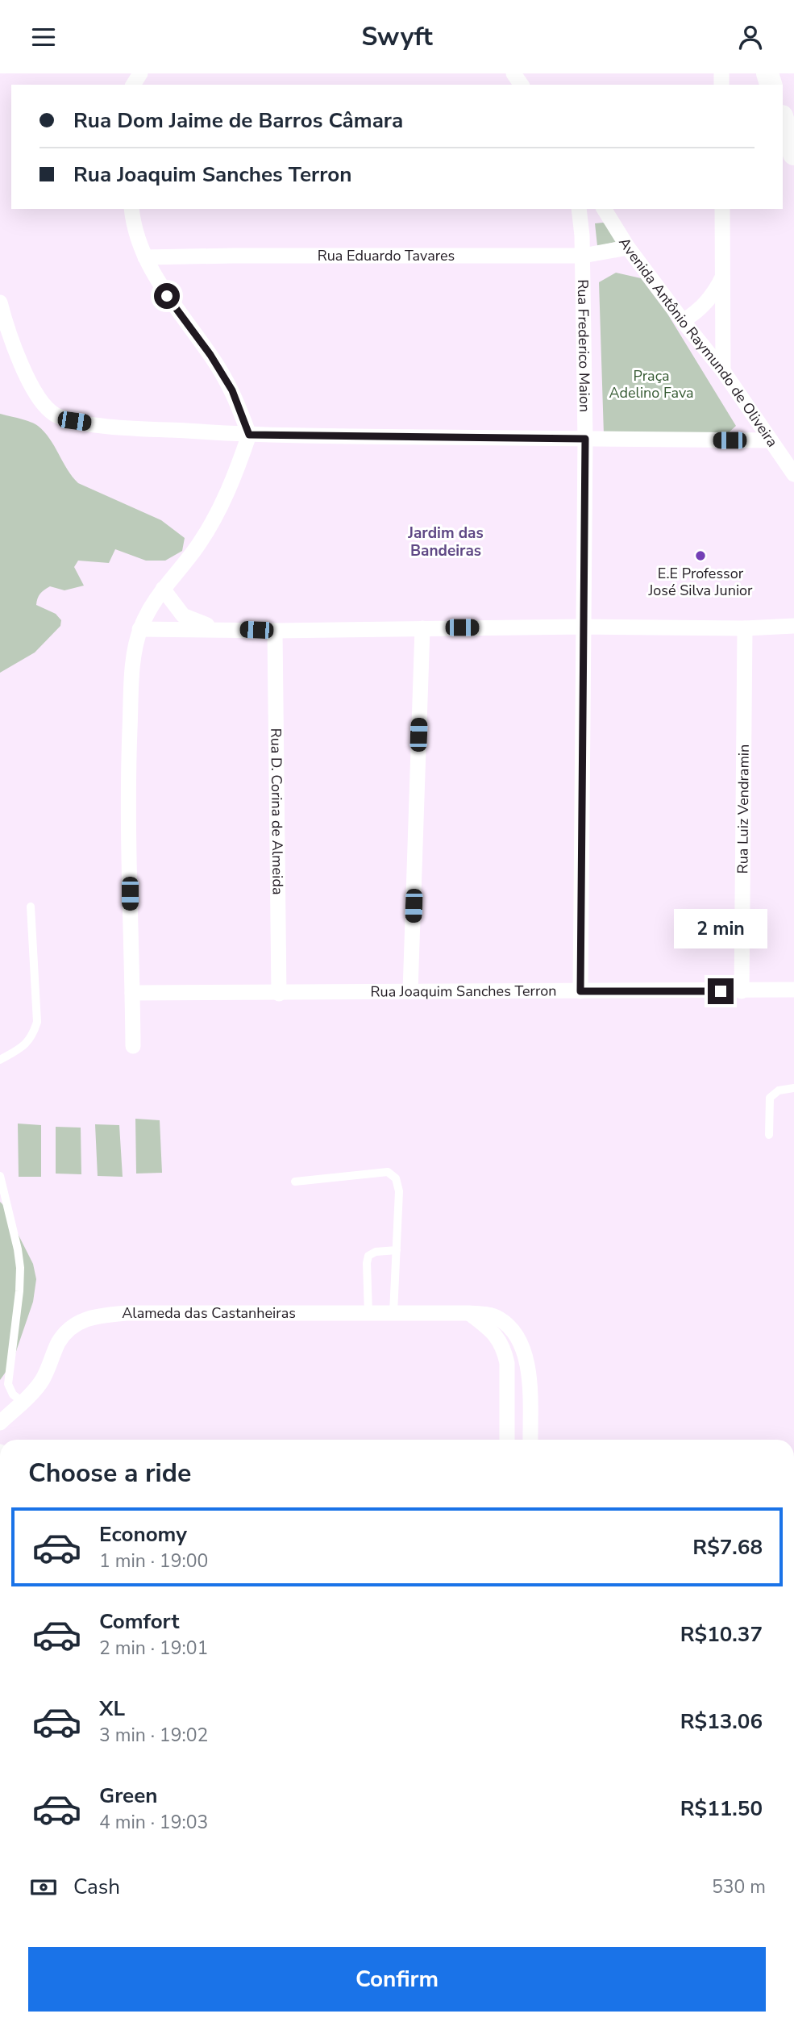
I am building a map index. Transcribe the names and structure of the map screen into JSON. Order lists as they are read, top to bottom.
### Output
{
  "streets": {
    "street": [
      "Rua Eduardo Tavares",
      "Avenida Antônio Raymundo de Oliveira",
      "Rua Frederico Maion",
      "Rua Luiz Vendramin",
      "Rua D. Corina de Almeida",
      "Rua Joaquim Sanches Terron",
      "Alameda das Castanheiras"
    ]
  },
  "crossings": [
    ["Rua Eduardo Tavares", "Avenida Antônio Raymundo de Oliveira"],
    ["Rua Eduardo Tavares", "Rua Frederico Maion"],
    ["Rua Frederico Maion", "Rua Joaquim Sanches Terron"],
    ["Rua Luiz Vendramin", "Rua Joaquim Sanches Terron"],
    ["Rua D. Corina de Almeida", "Rua Joaquim Sanches Terron"]
  ],
  "districts": ["Jardim das Bandeiras"],
  "parks": ["Praça Adelino Fava"],
  "places": ["E.E Professor José Silva Junior"],
  "page": {
    "header": "Swyft",
    "banner": ["Rua Dom Jaime de Barros Câmara", "Rua Joaquim Sanches Terron"],
    "bubble": "2 min",
    "heading": "Choose a ride",
    "list": [
      {
        "name": "Economy",
        "note": "1 min · 19:00",
        "value": "R$7.68"
      },
      {
        "name": "Comfort",
        "note": "2 min · 19:01",
        "value": "R$10.37"
      },
      {
        "name": "XL",
        "note": "3 min · 19:02",
        "value": "R$13.06"
      },
      {
        "name": "Green",
        "note": "4 min · 19:03",
        "value": "R$11.50"
      }
    ],
    "pay": ["Cash", "530 m"],
    "buttons": "Confirm"
  }
}
